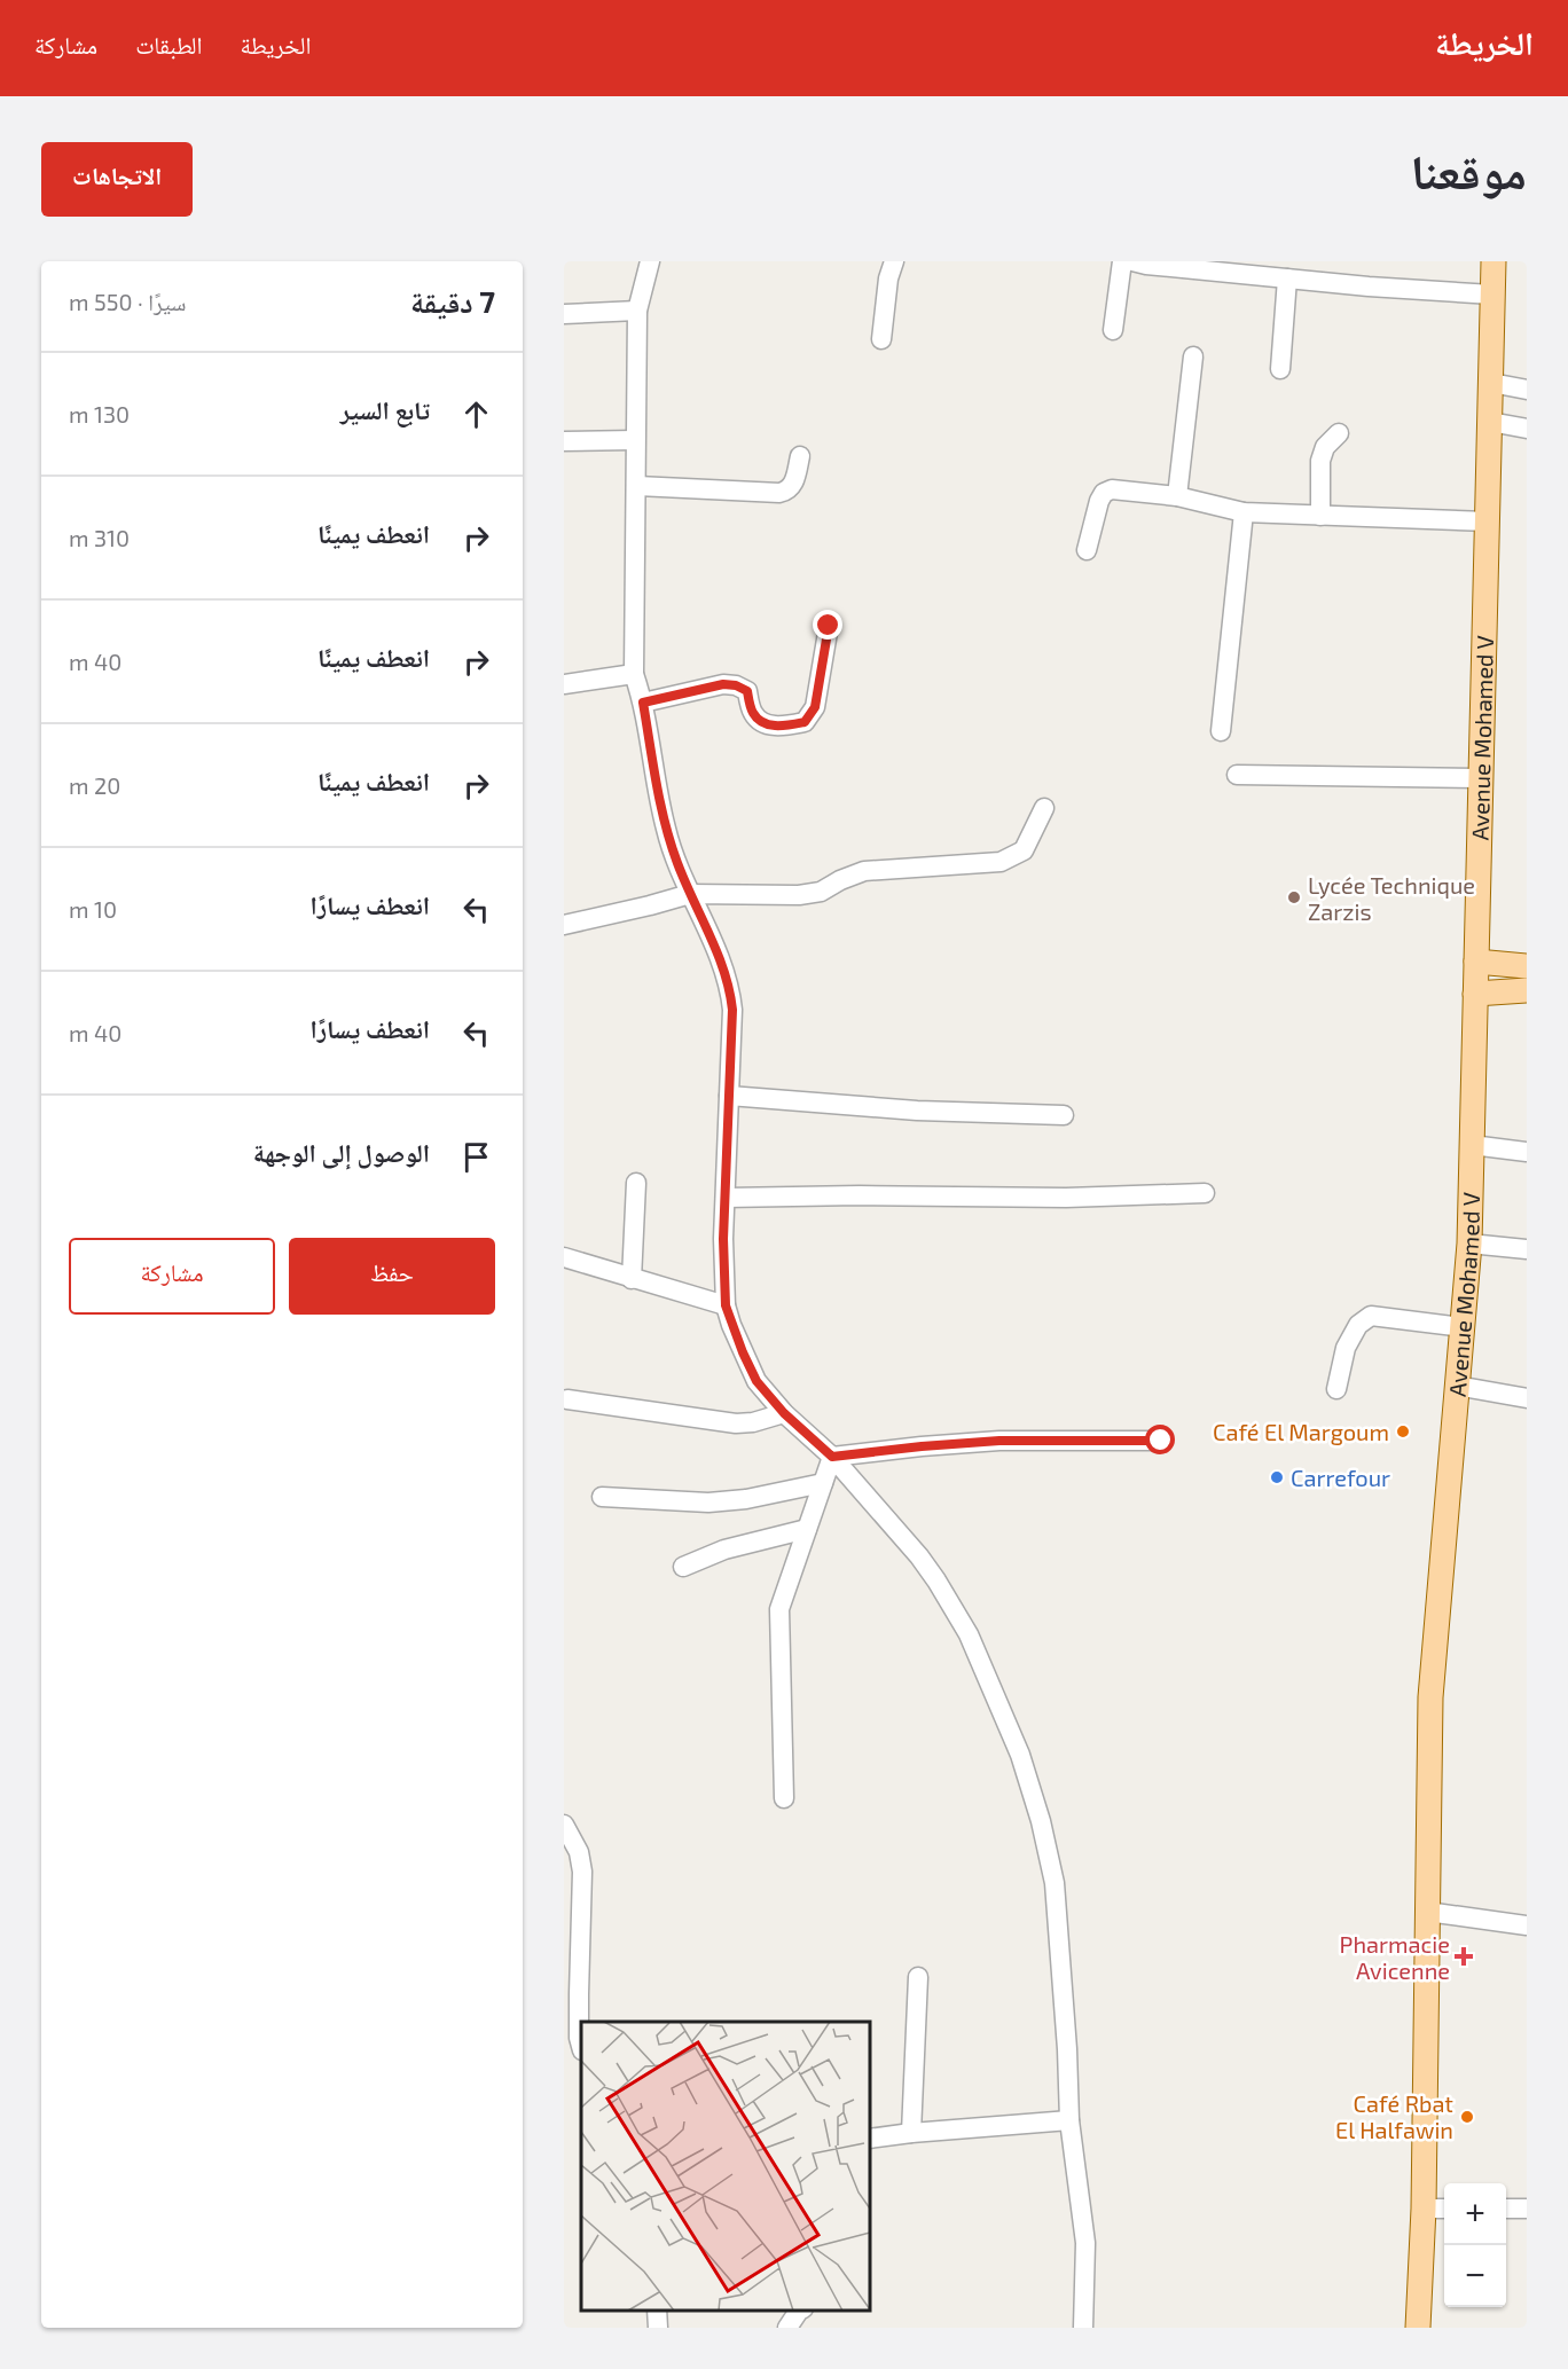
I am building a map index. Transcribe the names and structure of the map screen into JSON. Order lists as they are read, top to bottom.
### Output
{
  "streets": {
    "main road": ["Avenue Mohamed V"]
  },
  "places": {
    "other": [
      "Lycée Technique Zarzis",
      "Café El Margoum",
      "Carrefour",
      "Café Rbat El Halfawin"
    ],
    "health": ["Pharmacie Avicenne"]
  },
  "page": {
    "header": "الخريطة",
    "nav": ["الخريطة", "الطبقات", "مشاركة"],
    "title": "موقعنا",
    "buttons": [
      "الاتجاهات",
      ["حفظ", "مشاركة"]
    ],
    "heading": ["7 دقيقة", "سيرًا · 550 m"],
    "list": [
      ["تابع السير", "130 m"],
      ["انعطف يمينًا", "310 m"],
      ["انعطف يمينًا", "40 m"],
      ["انعطف يمينًا", "20 m"],
      ["انعطف يسارًا", "10 m"],
      ["انعطف يسارًا", "40 m"],
      "الوصول إلى الوجهة"
    ],
    "map_buttons": ["+", "−"]
  }
}
